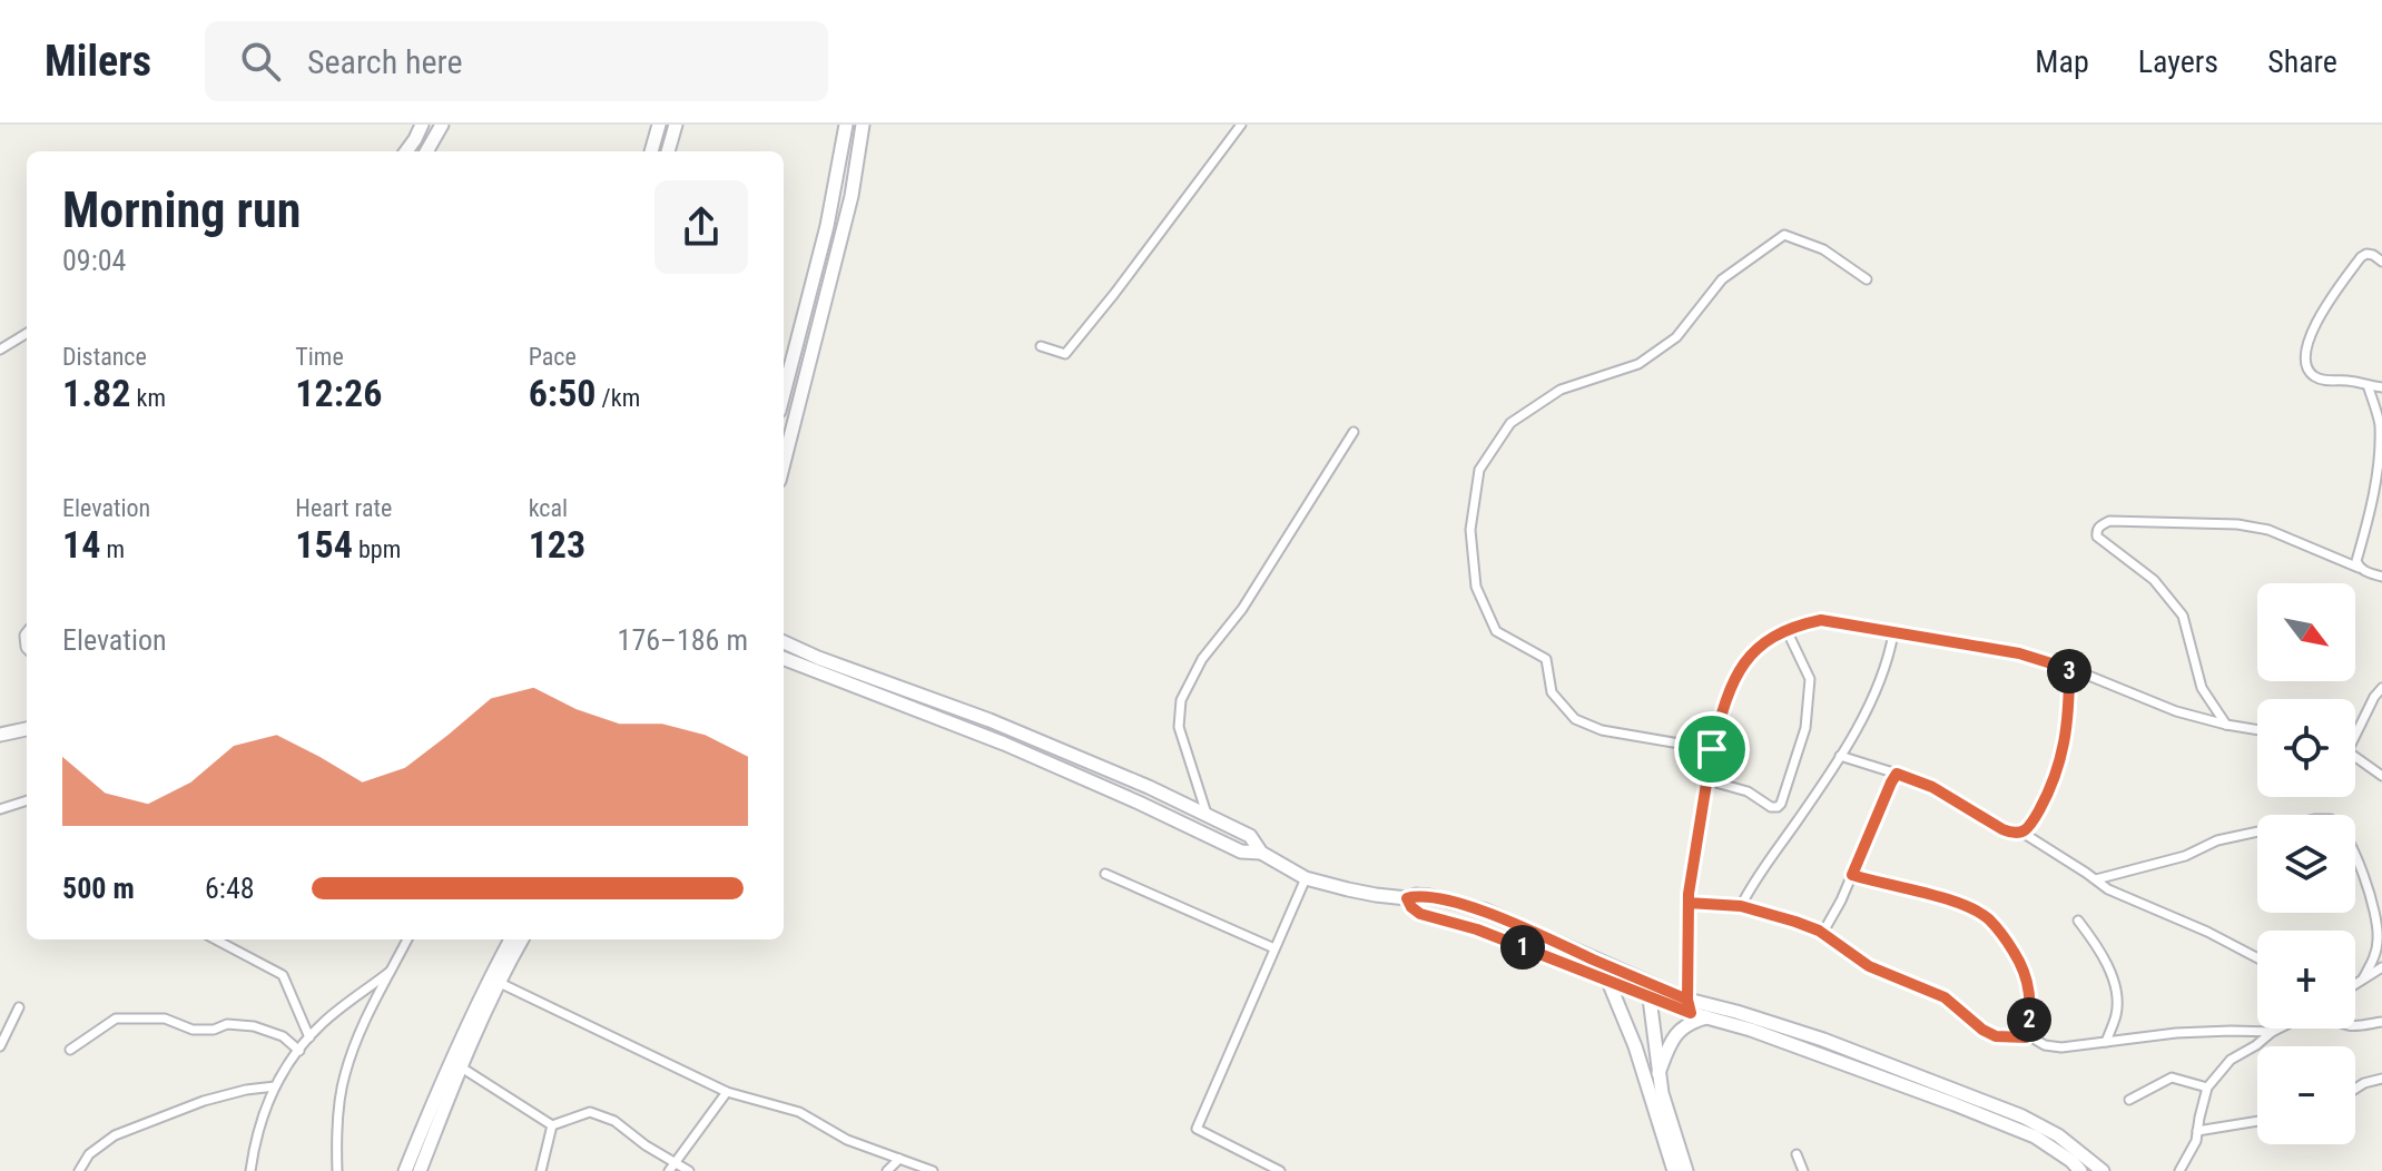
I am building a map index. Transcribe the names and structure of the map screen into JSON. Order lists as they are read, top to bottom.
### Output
{
  "north": "bottom right",
  "page": {
    "header": "Milers",
    "search": "Search here",
    "nav": ["Map", "Layers", "Share"],
    "heading": ["Morning run", "09:04"],
    "stats": [
      ["Distance", "1.82 km"],
      ["Time", "12:26"],
      ["Pace", "6:50 /km"],
      ["Elevation", "14 m"],
      ["Heart rate", "154 bpm"],
      ["kcal", "123"]
    ],
    "map_buttons": ["+", "−"],
    "chart": ["Elevation", "176–186 m"],
    "pins": ["3", "1", "2"],
    "list": [
      {
        "name": "500 m",
        "note": "6:48"
      }
    ]
  }
}
